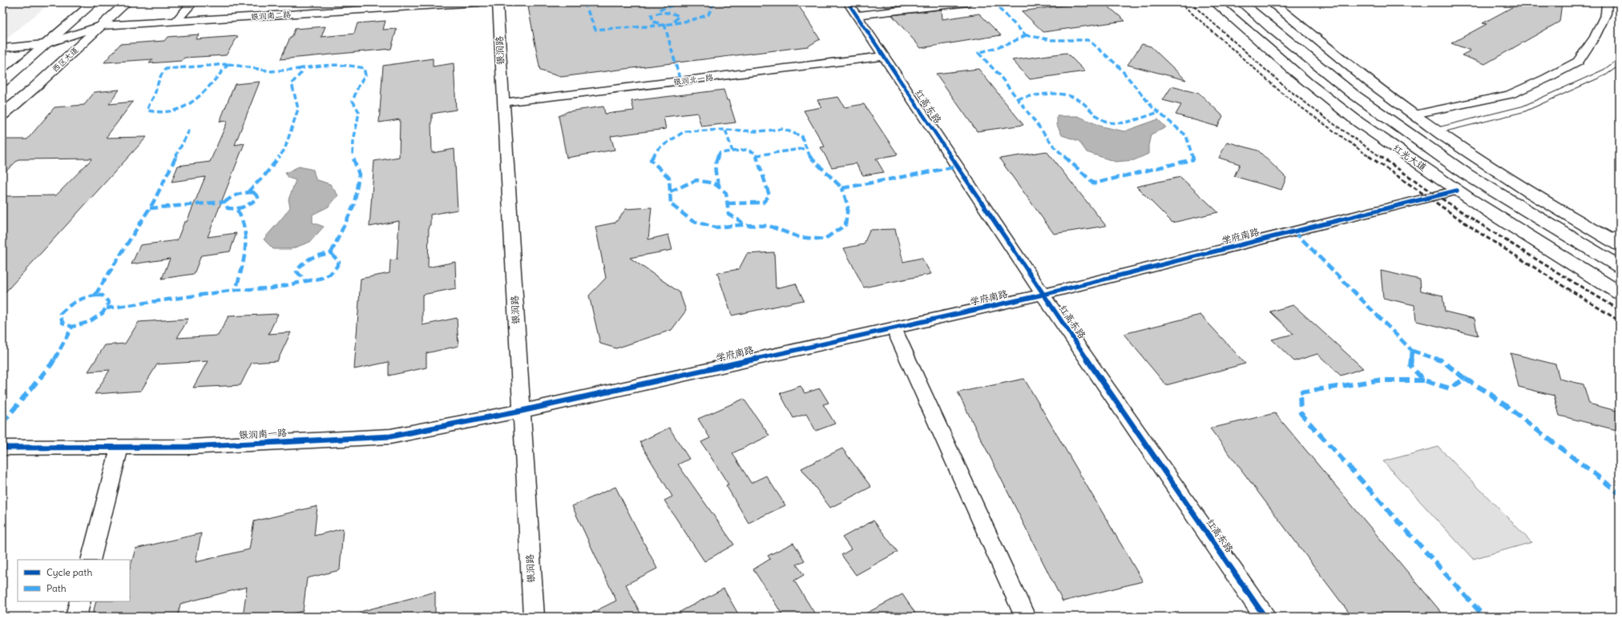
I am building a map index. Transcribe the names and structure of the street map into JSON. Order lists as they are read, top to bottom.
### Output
{
  "streets": {
    "main road": ["西区大道", "红光大道"],
    "street": [
      "银润南二路",
      "银润路",
      "银润北一路",
      "红高东路",
      "学府南路",
      "银润南一路"
    ]
  },
  "crossings": [
    ["银润南二路", "西区大道"],
    ["银润路", "银润北一路"],
    ["银润路", "学府南路"],
    ["银润路", "银润南一路"],
    ["银润北一路", "红高东路"],
    ["红高东路", "学府南路"],
    ["红光大道", "学府南路"],
    ["学府南路", "银润南一路"]
  ],
  "legend": ["Cycle path", "Path"]
}
